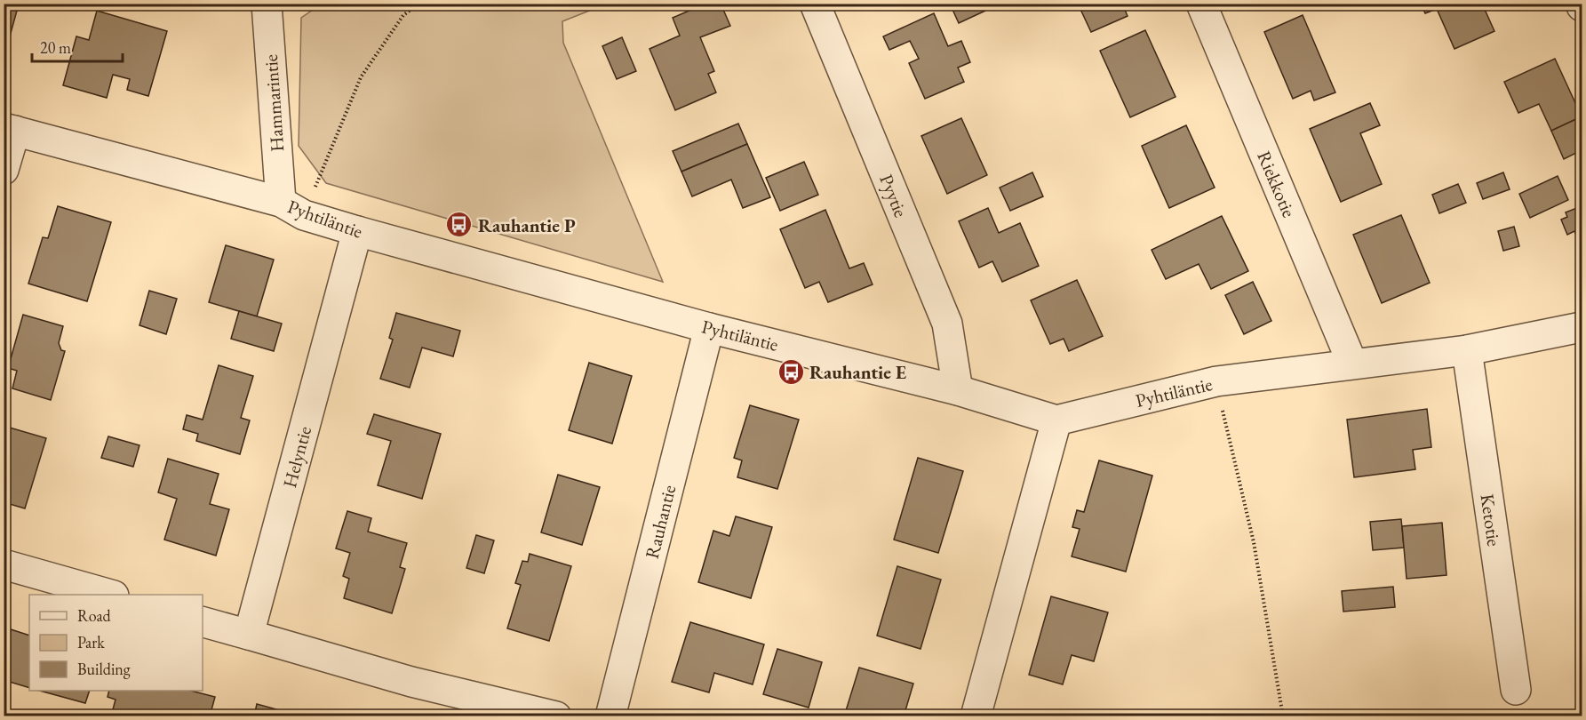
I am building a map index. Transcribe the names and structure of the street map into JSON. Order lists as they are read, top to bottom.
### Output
{
  "streets": {
    "street": [
      "Hammarintie",
      "Riekkotie",
      "Pyytie",
      "Pyhtiläntie",
      "Helyntie",
      "Ketotie",
      "Rauhantie"
    ]
  },
  "crossings": [
    ["Hammarintie", "Pyhtiläntie"],
    ["Riekkotie", "Pyhtiläntie"],
    ["Pyytie", "Pyhtiläntie"],
    ["Pyhtiläntie", "Helyntie"],
    ["Pyhtiläntie", "Ketotie"],
    ["Pyhtiläntie", "Rauhantie"]
  ],
  "places": {
    "bus stop": ["Rauhantie P", "Rauhantie E"]
  },
  "legend": ["Road", "Park", "Building"],
  "scale_bar": "20 m"
}
